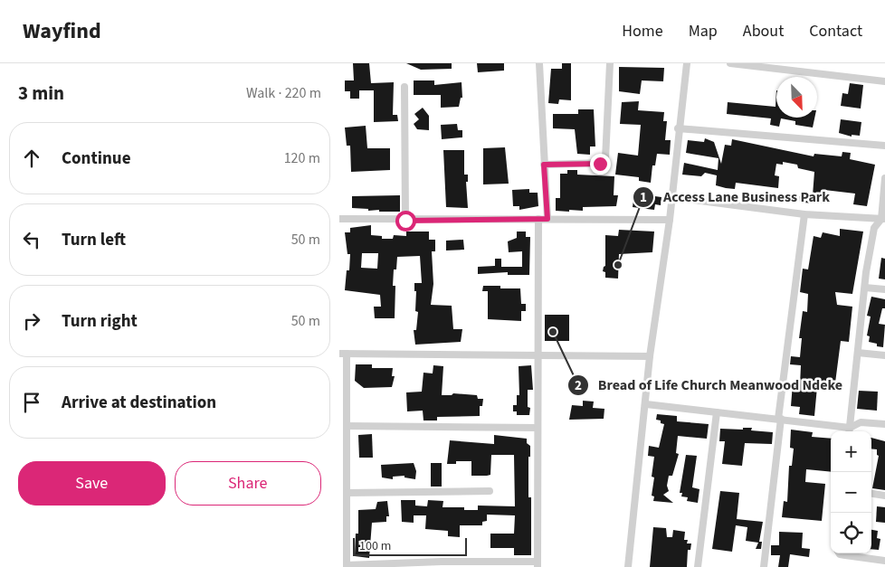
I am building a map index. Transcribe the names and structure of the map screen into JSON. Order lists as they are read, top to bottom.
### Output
{
  "places": ["Access Lane Business Park", "Bread of Life Church Meanwood Ndeke"],
  "scale_bar": "100 m",
  "north": "bottom right",
  "page": {
    "header": "Wayfind",
    "nav": [
      "Home",
      "Map",
      "About",
      "Contact"
    ],
    "heading": ["3 min", "Walk · 220 m"],
    "list": [
      ["Continue", "120 m"],
      ["Turn left", "50 m"],
      ["Turn right", "50 m"],
      "Arrive at destination"
    ],
    "map_buttons": ["+", "−"],
    "buttons": ["Save", "Share"],
    "scale": "100 m"
  }
}
